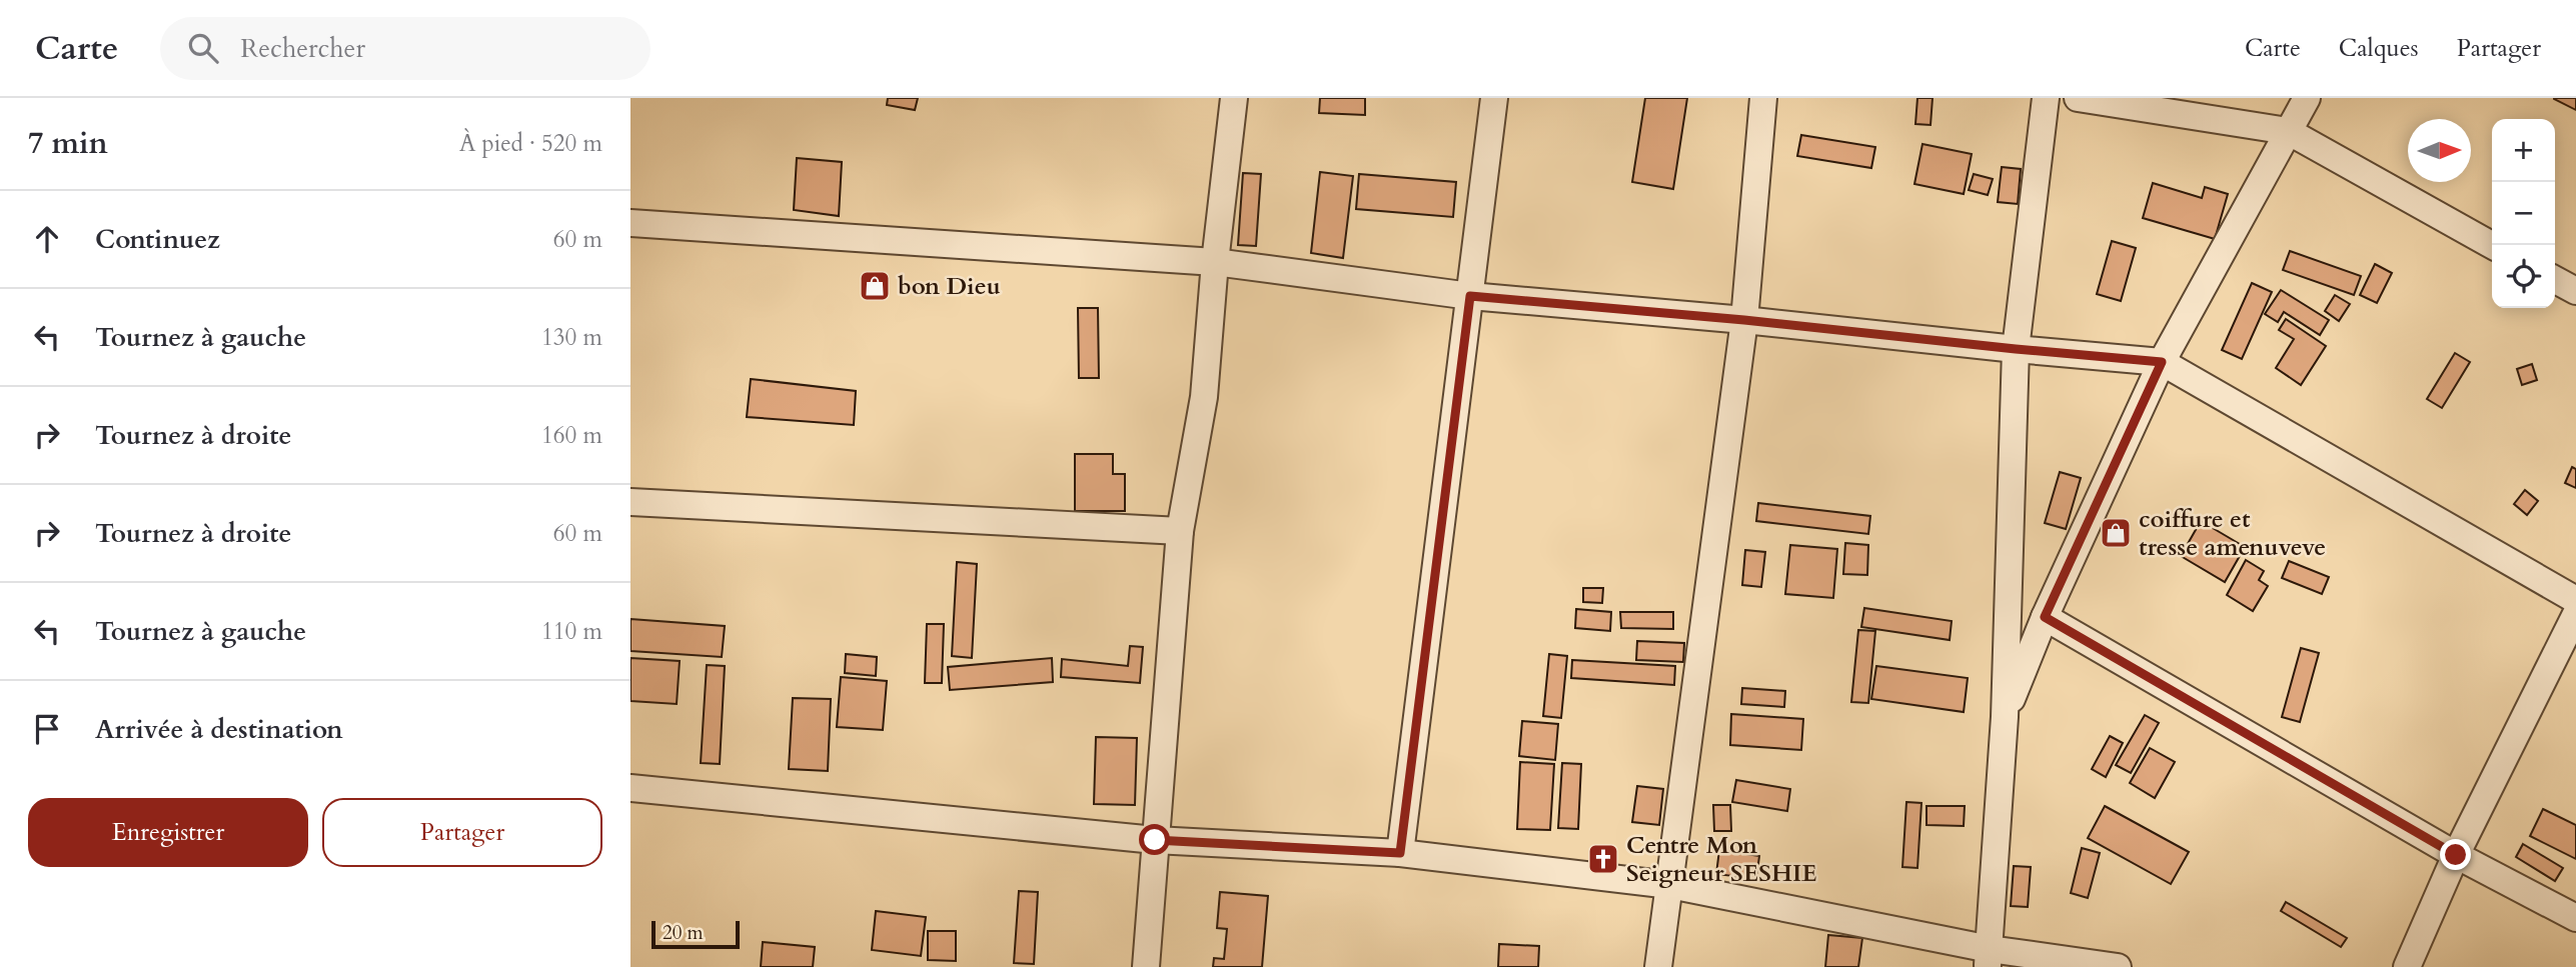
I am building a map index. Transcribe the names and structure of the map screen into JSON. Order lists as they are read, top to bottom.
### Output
{
  "places": {
    "shop": ["bon Dieu", "coiffure et tresse amenuveve"],
    "church": ["Centre Mon Seigneur SESHIE"]
  },
  "scale_bar": "20 m",
  "north": "right",
  "page": {
    "header": "Carte",
    "search": "Rechercher",
    "nav": ["Carte", "Calques", "Partager"],
    "heading": ["7 min", "À pied · 520 m"],
    "map_buttons": ["+", "−"],
    "list": [
      ["Continuez", "60 m"],
      ["Tournez à gauche", "130 m"],
      ["Tournez à droite", "160 m"],
      ["Tournez à droite", "60 m"],
      ["Tournez à gauche", "110 m"],
      "Arrivée à destination"
    ],
    "buttons": ["Enregistrer", "Partager"],
    "scale": "20 m"
  }
}
